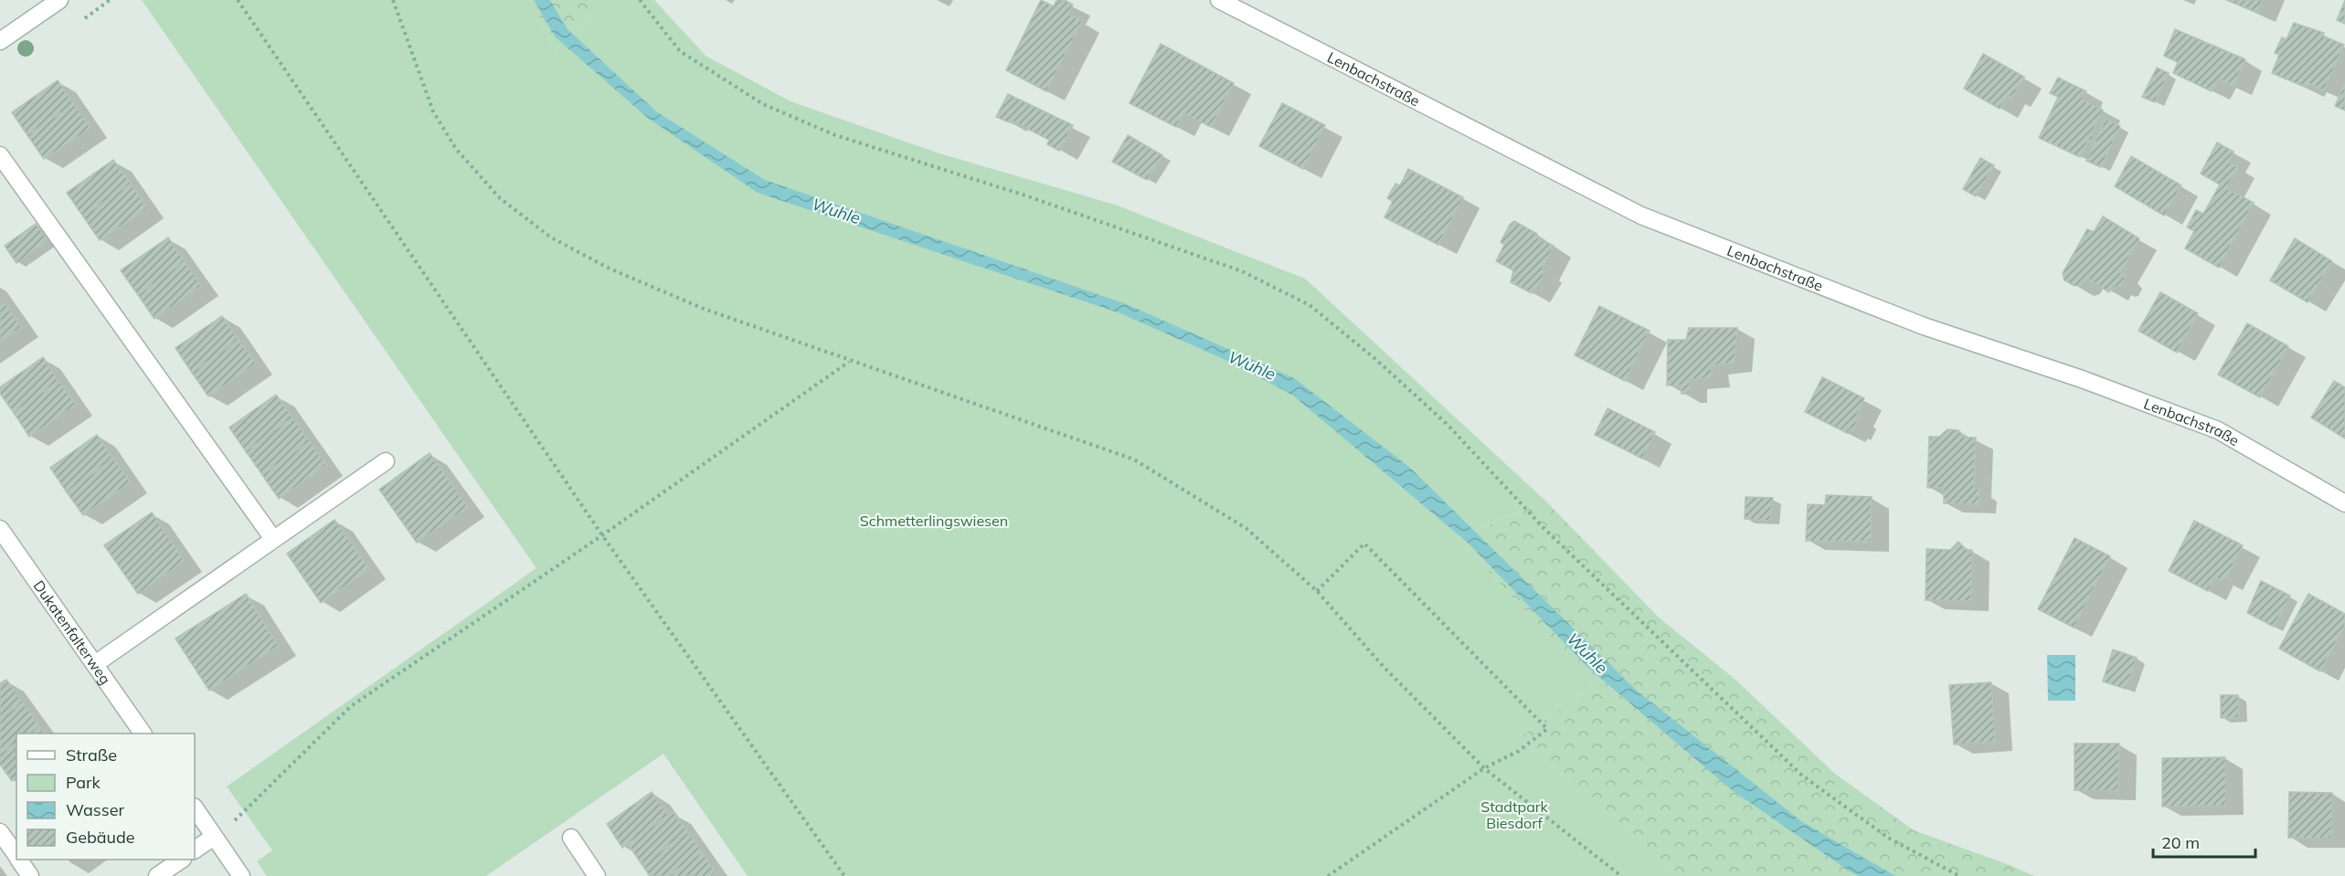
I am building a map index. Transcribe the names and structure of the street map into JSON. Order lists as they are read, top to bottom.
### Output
{
  "streets": {
    "street": ["Lenbachstraße", "Dukatenfalterweg"]
  },
  "water": ["Wuhle"],
  "parks": ["Schmetterlingswiesen", "Stadtpark Biesdorf"],
  "legend": [
    "Straße",
    "Park",
    "Wasser",
    "Gebäude"
  ],
  "scale_bar": "20 m"
}
